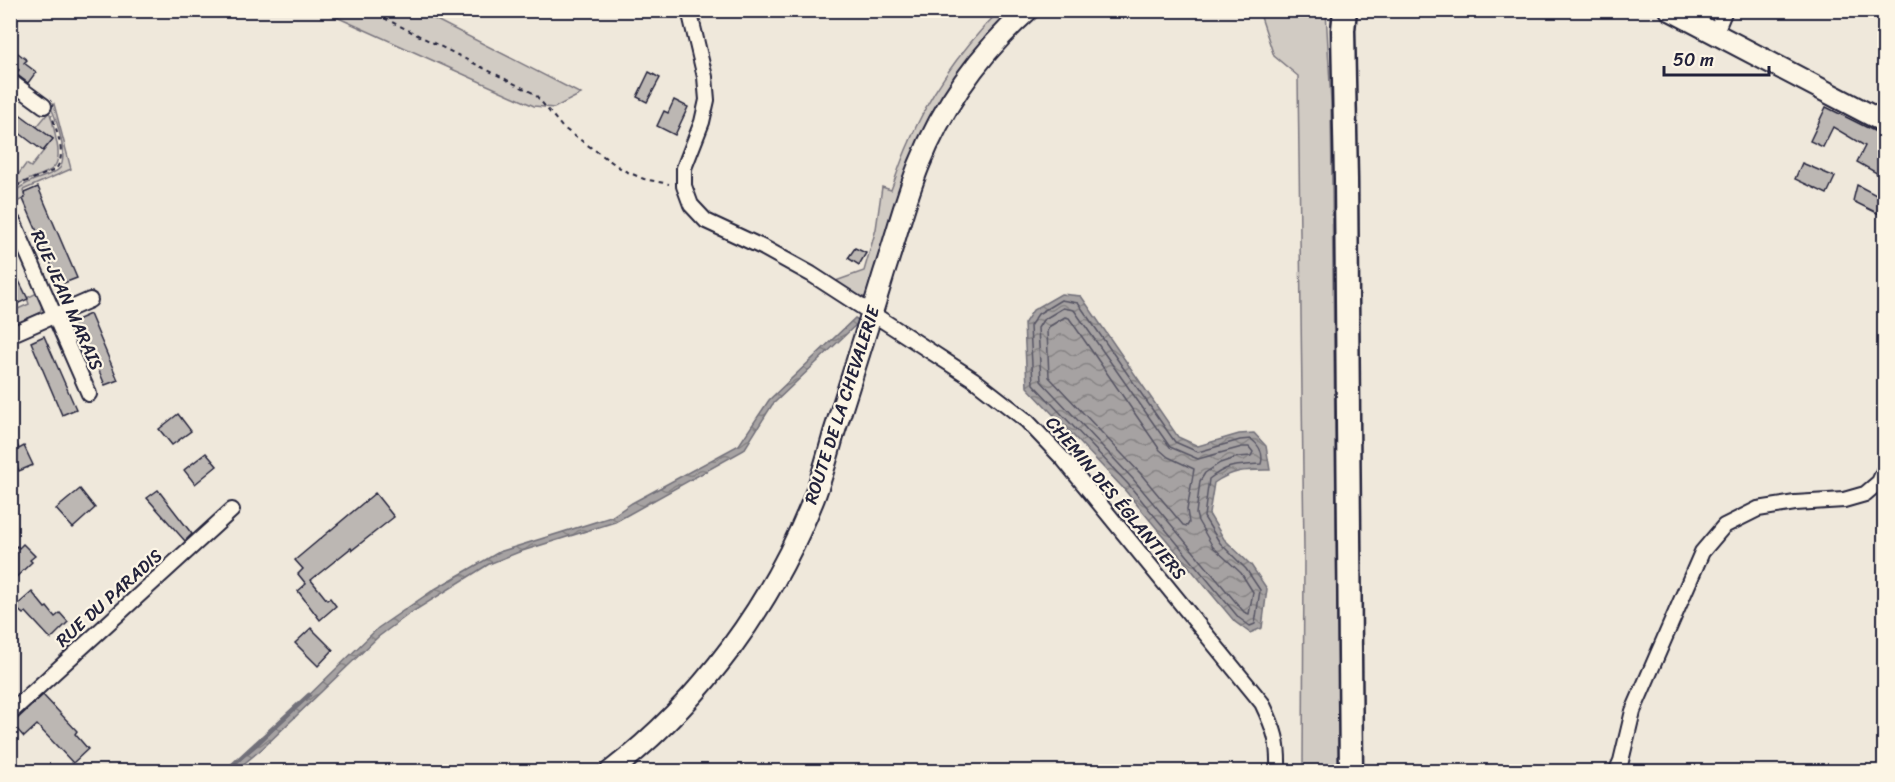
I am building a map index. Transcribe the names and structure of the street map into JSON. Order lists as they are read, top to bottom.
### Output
{
  "streets": {
    "street": [
      "RUE JEAN MARAIS",
      "ROUTE DE LA CHEVALERIE",
      "CHEMIN DES ÉGLANTIERS",
      "RUE DU PARADIS"
    ]
  },
  "crossings": [
    ["ROUTE DE LA CHEVALERIE", "CHEMIN DES ÉGLANTIERS"]
  ],
  "scale_bar": "50 m"
}
